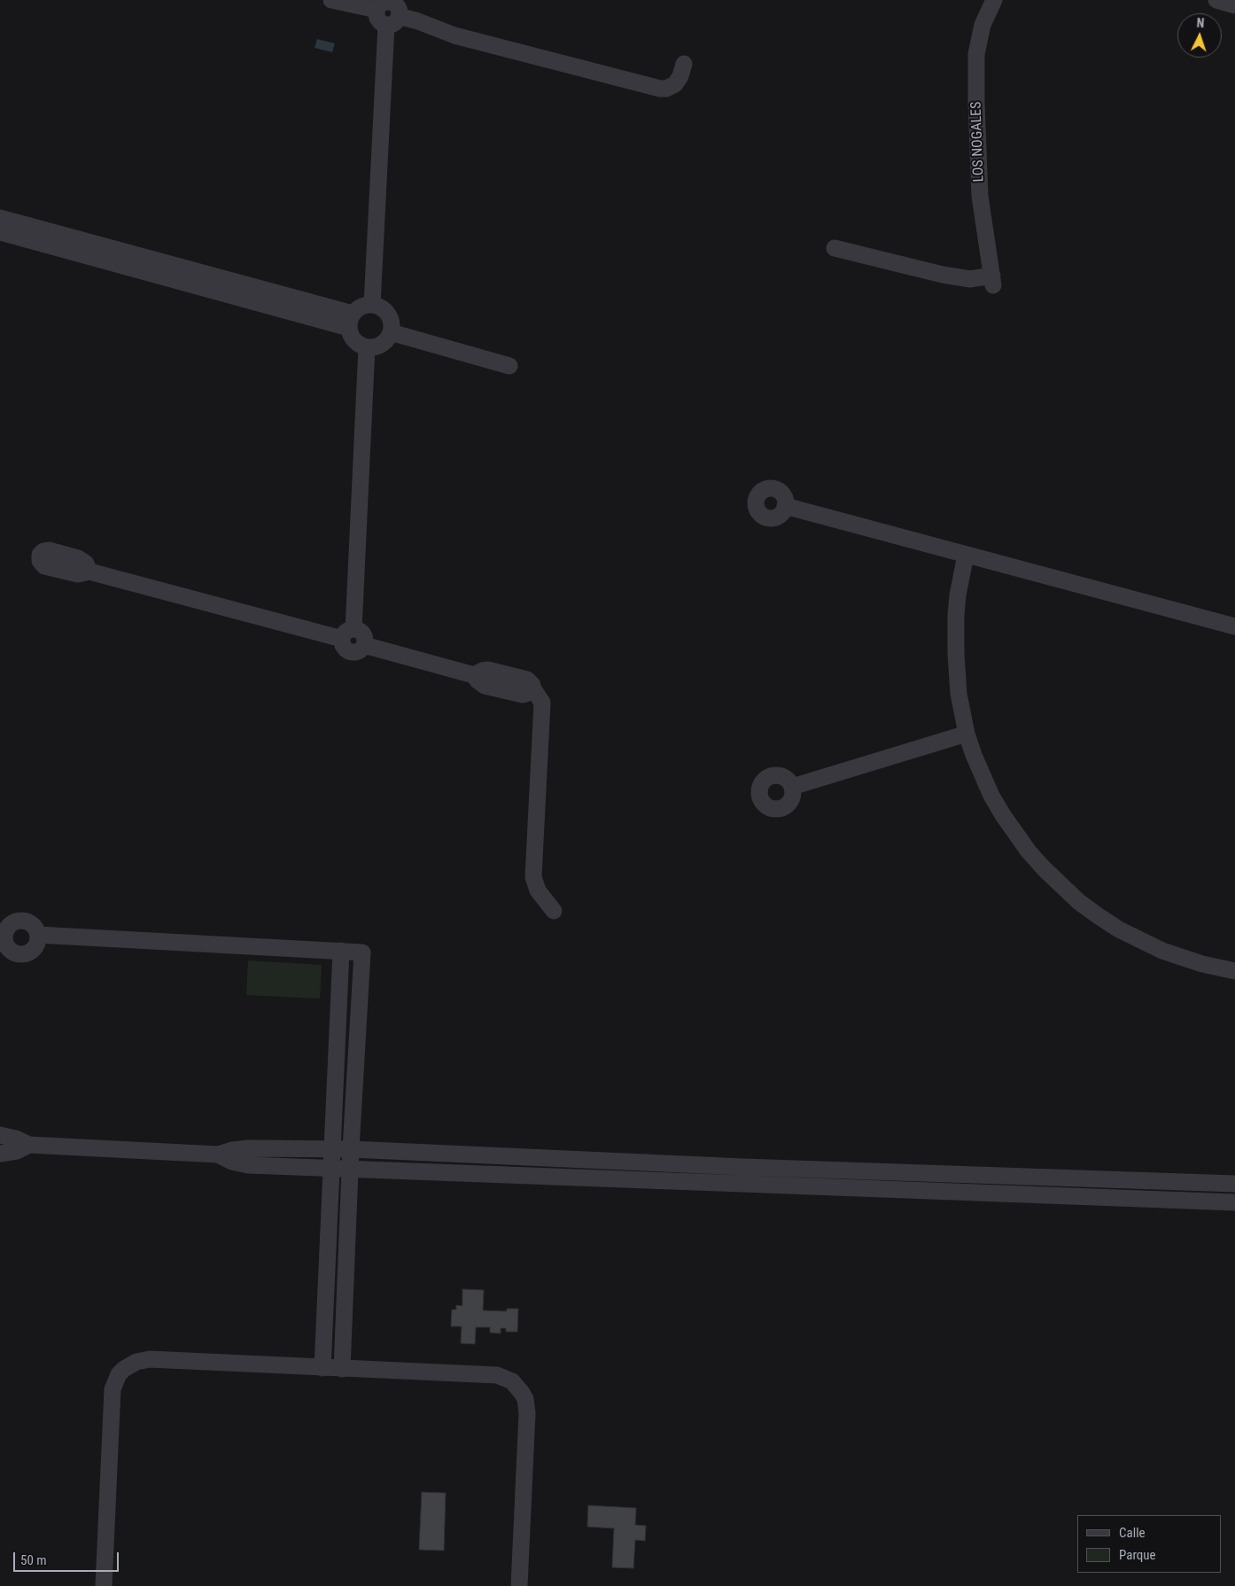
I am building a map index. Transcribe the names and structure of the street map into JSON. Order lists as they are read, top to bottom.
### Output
{
  "streets": {
    "street": ["LOS NOGALES"]
  },
  "legend": ["Calle", "Parque"],
  "scale_bar": "50 m",
  "north": "top"
}
